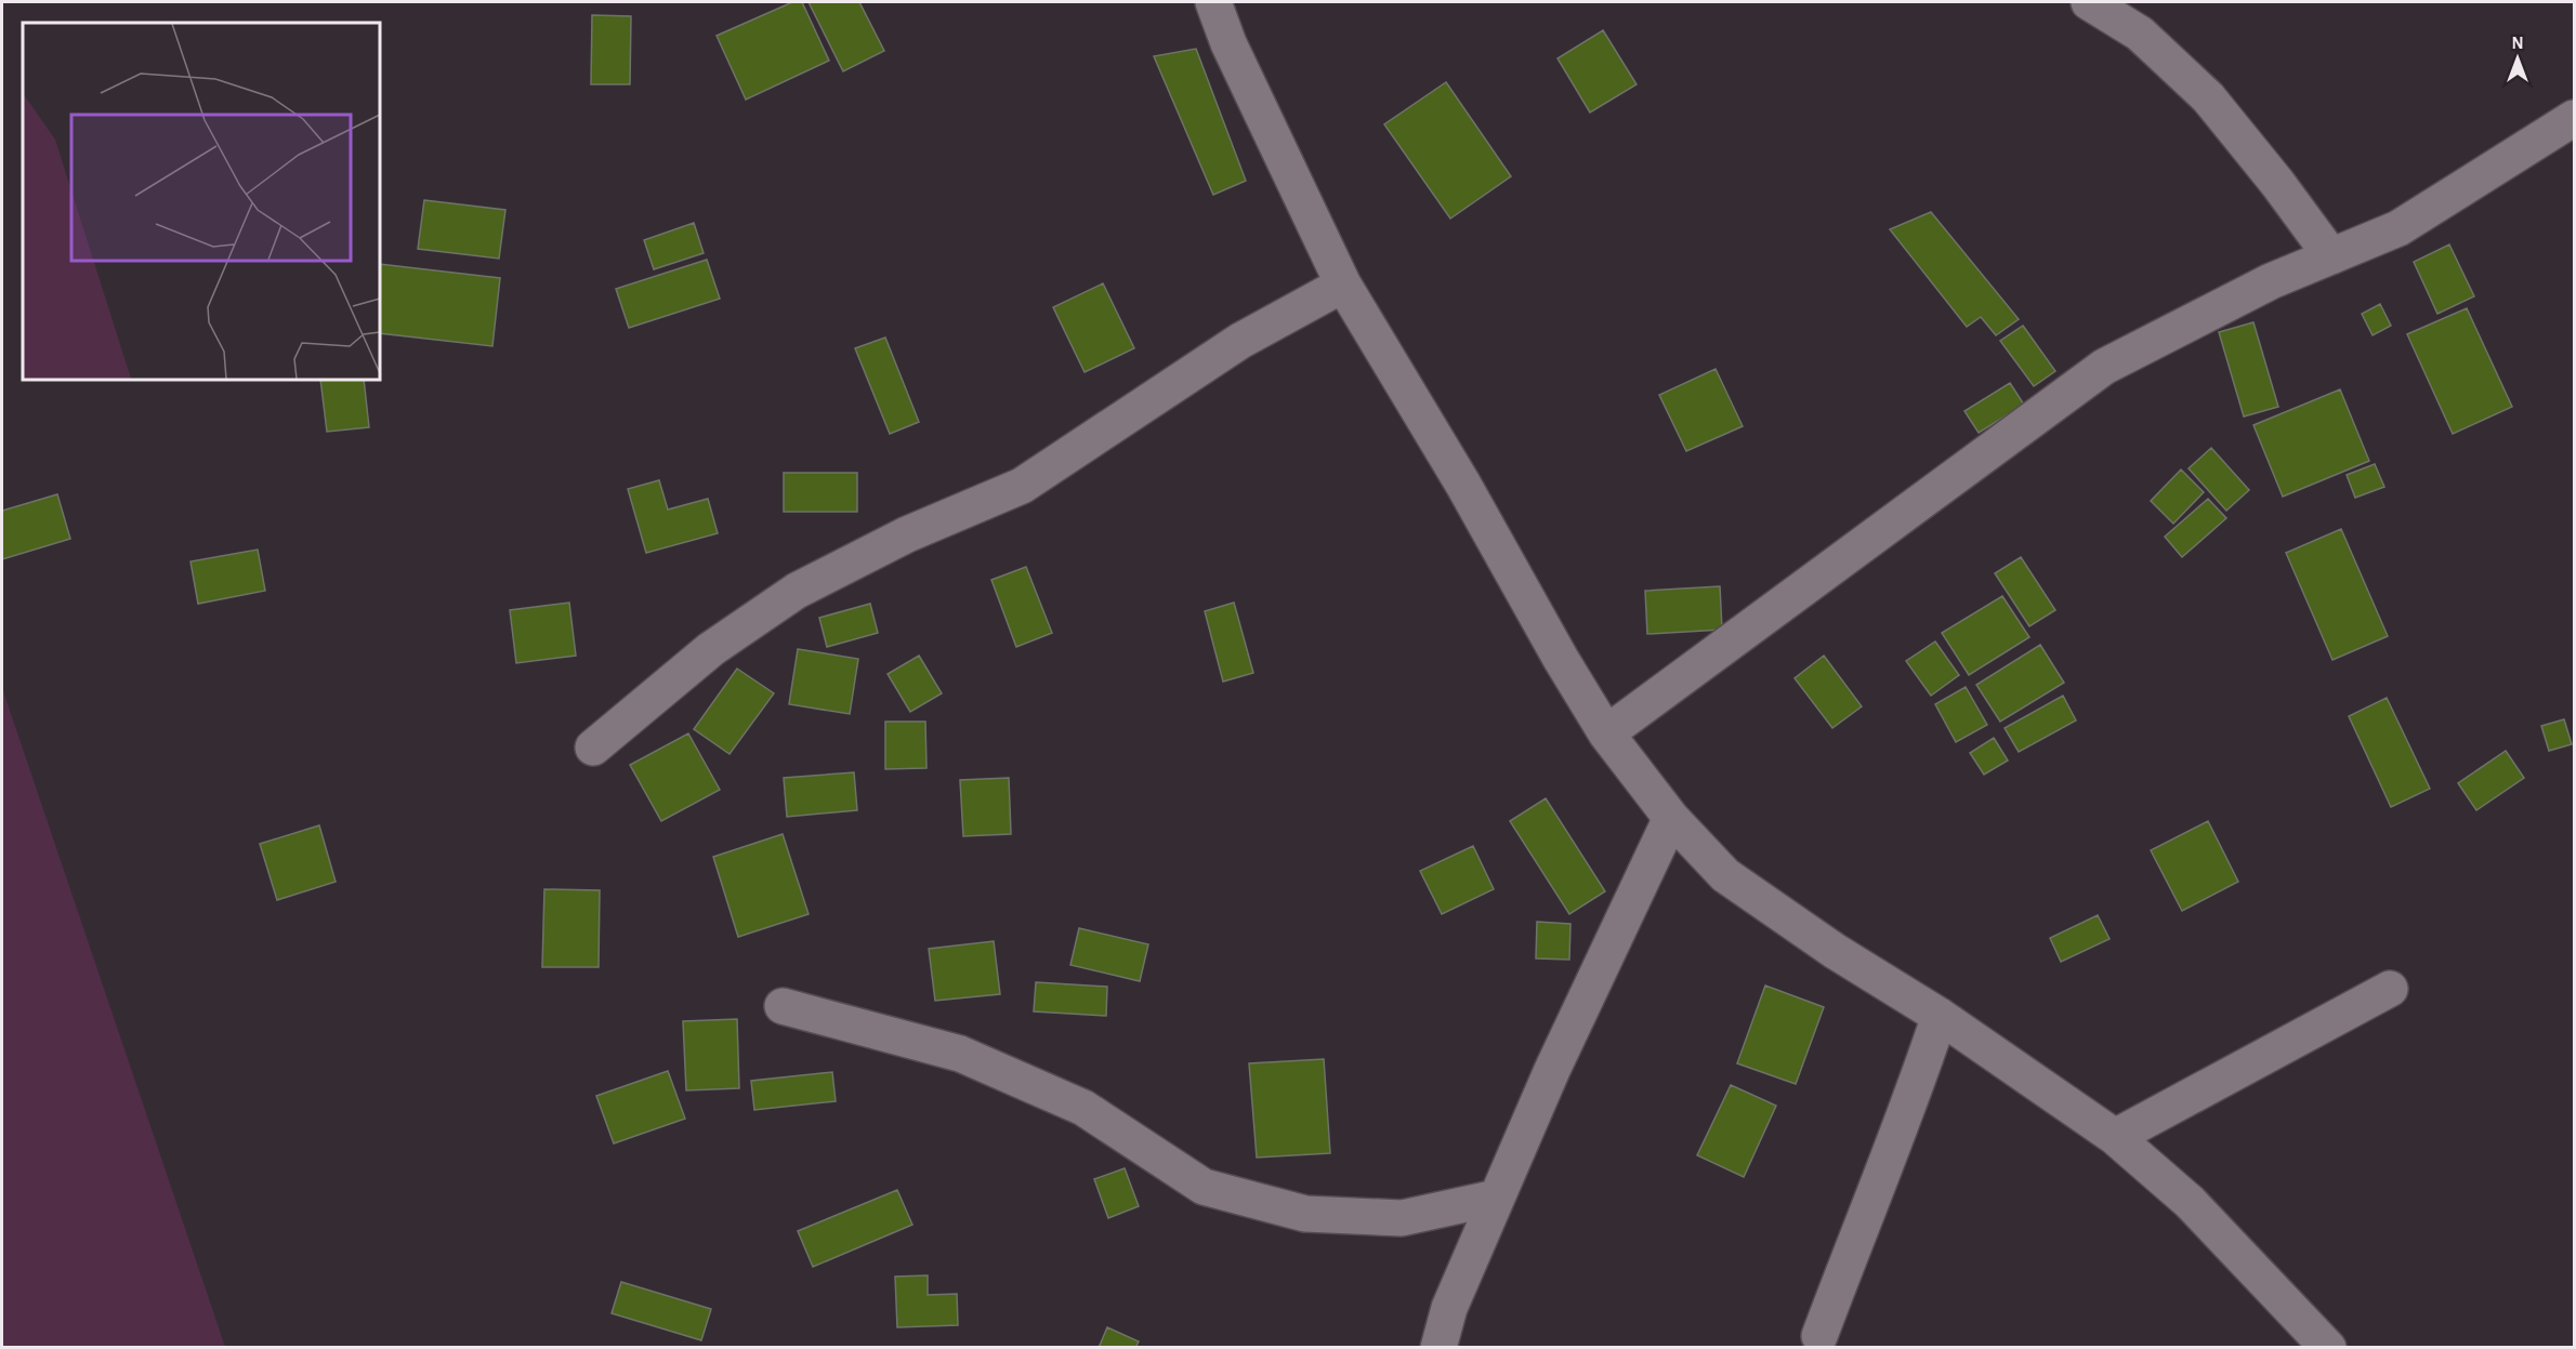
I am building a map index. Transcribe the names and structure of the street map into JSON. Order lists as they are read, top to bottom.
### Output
{
  "north": "top"
}
